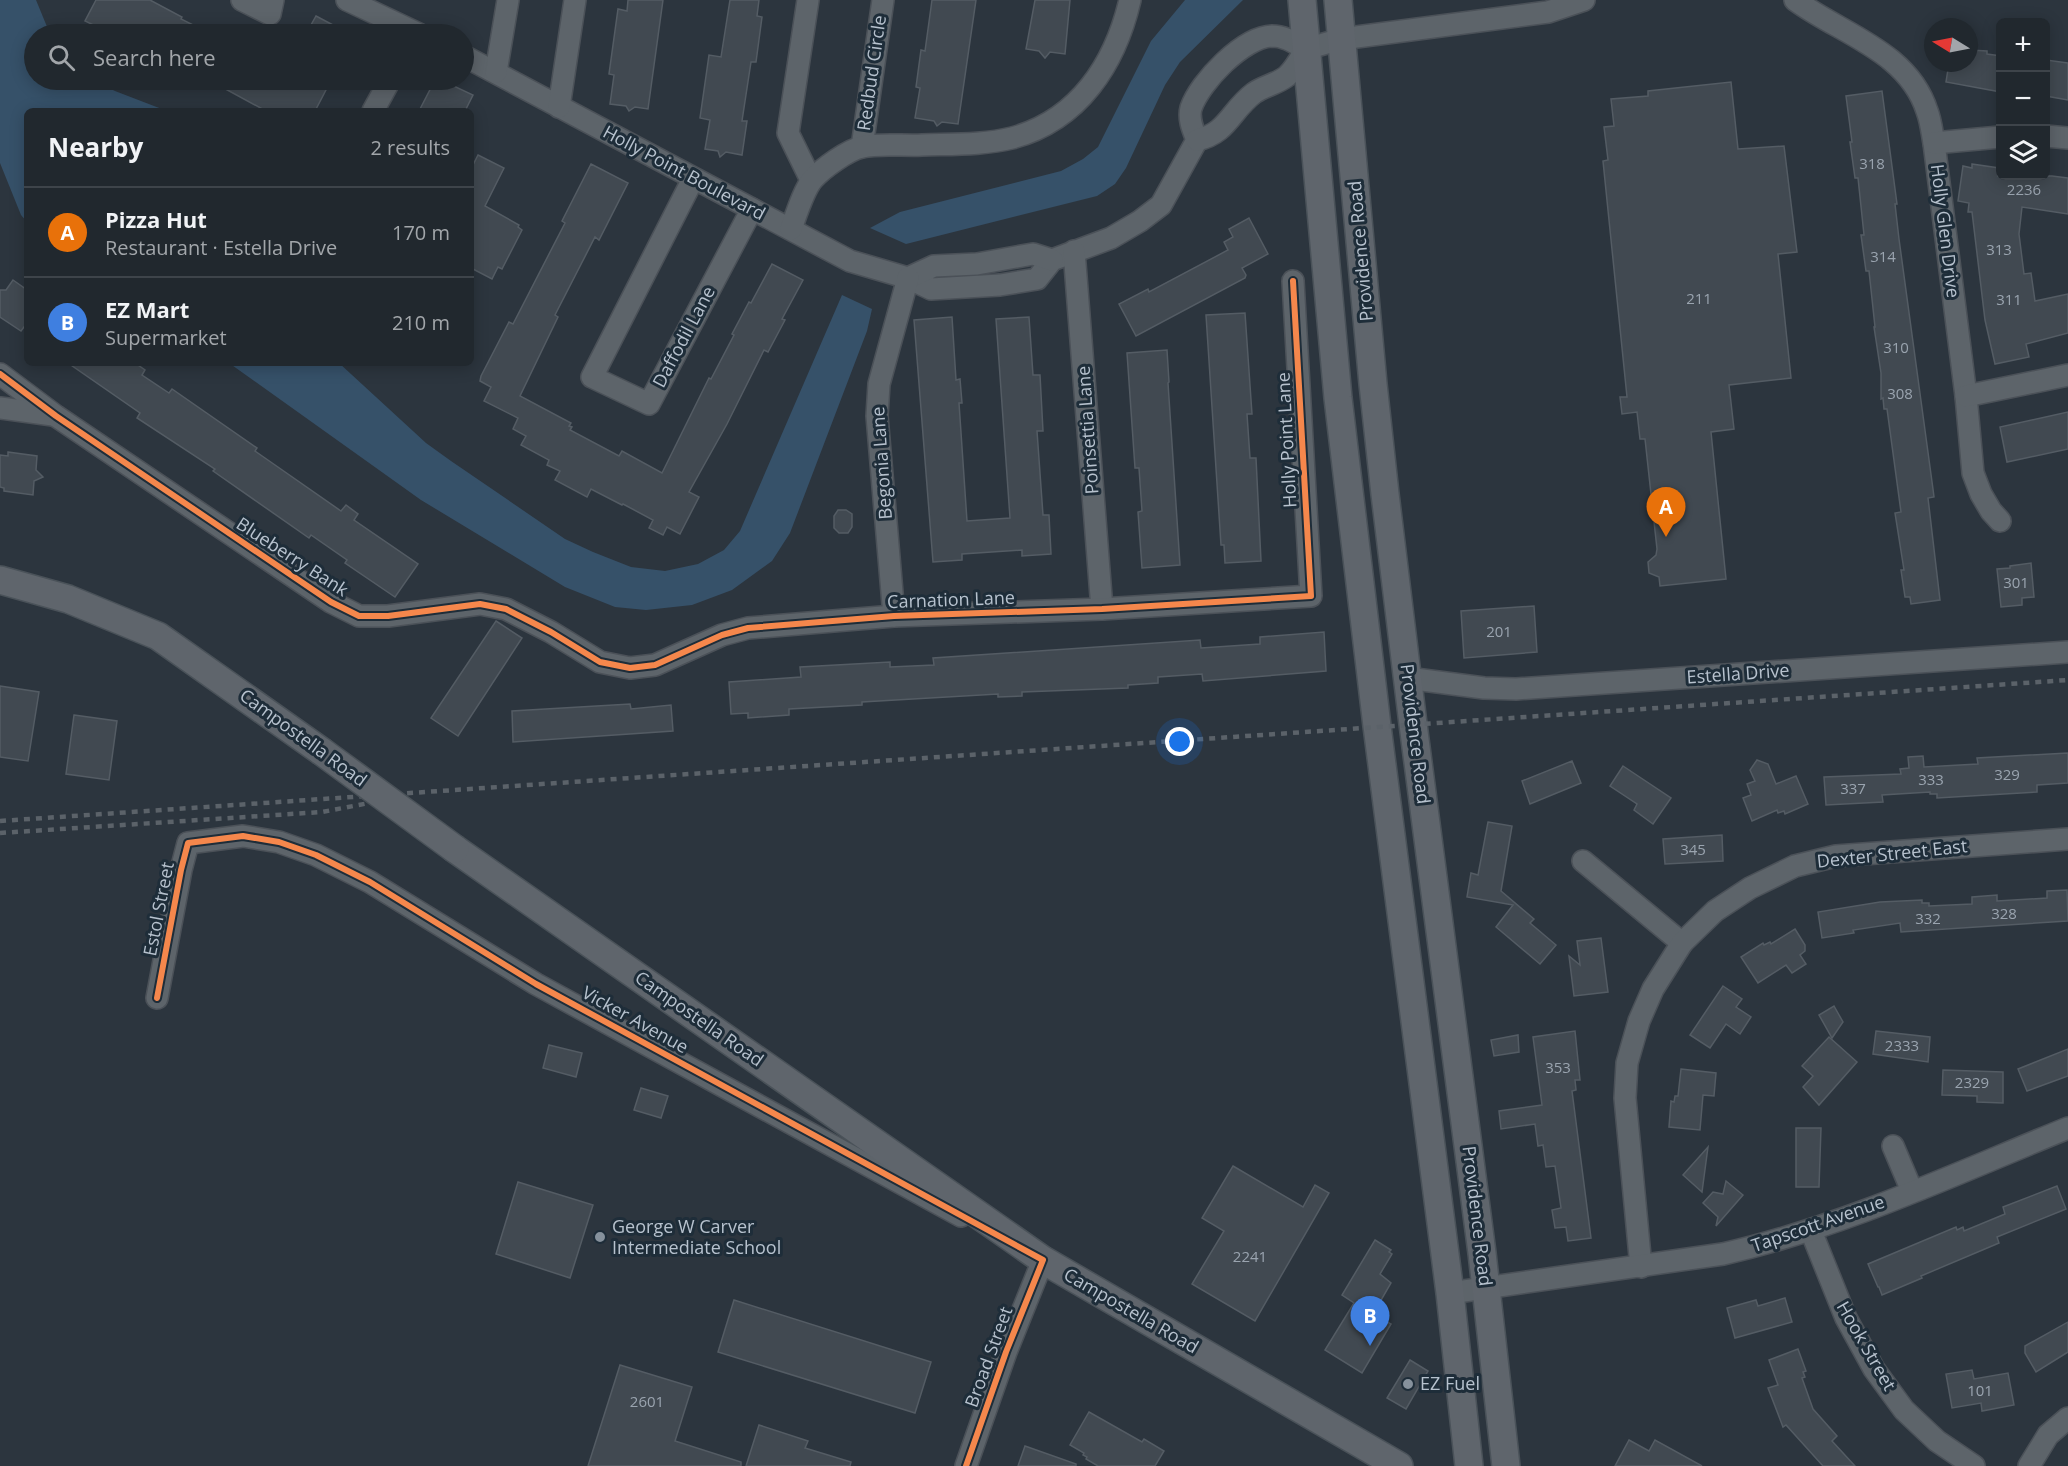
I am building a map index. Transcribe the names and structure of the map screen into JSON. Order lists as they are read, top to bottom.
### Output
{
  "streets": {
    "main road": ["Providence Road", "Campostella Road"],
    "street": [
      "Redbud Circle",
      "Holly Point Boulevard",
      "Holly Glen Drive",
      "Daffodil Lane",
      "Poinsettia Lane",
      "Holly Point Lane",
      "Begonia Lane",
      "Blueberry Bank",
      "Carnation Lane",
      "Estella Drive",
      "Dexter Street East",
      "Estol Street",
      "Vicker Avenue",
      "Tapscott Avenue",
      "Hook Street",
      "Broad Street"
    ]
  },
  "crossings": [
    ["Holly Point Boulevard", "Daffodil Lane"],
    ["Holly Point Boulevard", "Begonia Lane"],
    ["Providence Road", "Estella Drive"],
    ["Providence Road", "Tapscott Avenue"],
    ["Poinsettia Lane", "Carnation Lane"],
    ["Holly Point Lane", "Carnation Lane"],
    ["Begonia Lane", "Carnation Lane"],
    ["Blueberry Bank", "Carnation Lane"],
    ["Campostella Road", "Vicker Avenue"],
    ["Campostella Road", "Broad Street"],
    ["Dexter Street East", "Tapscott Avenue"],
    ["Estol Street", "Vicker Avenue"],
    ["Vicker Avenue", "Broad Street"],
    ["Tapscott Avenue", "Hook Street"]
  ],
  "places": ["George W Carver Intermediate School", "EZ Fuel"],
  "house_numbers": [
    "318",
    "2236",
    "313",
    "314",
    "211",
    "311",
    "310",
    "308",
    "301",
    "201",
    "329",
    "333",
    "337",
    "345",
    "328",
    "332",
    "2333",
    "353",
    "2329",
    "2241",
    "101",
    "2601"
  ],
  "north": "left",
  "page": {
    "map_buttons": ["+", "−"],
    "search": "Search here",
    "heading": ["Nearby", "2 results"],
    "list": [
      {
        "mark": "A",
        "name": "Pizza Hut",
        "note": "Restaurant · Estella Drive",
        "value": "170 m"
      },
      {
        "mark": "B",
        "name": "EZ Mart",
        "note": "Supermarket",
        "value": "210 m"
      }
    ],
    "pins": ["A", "B"]
  }
}
